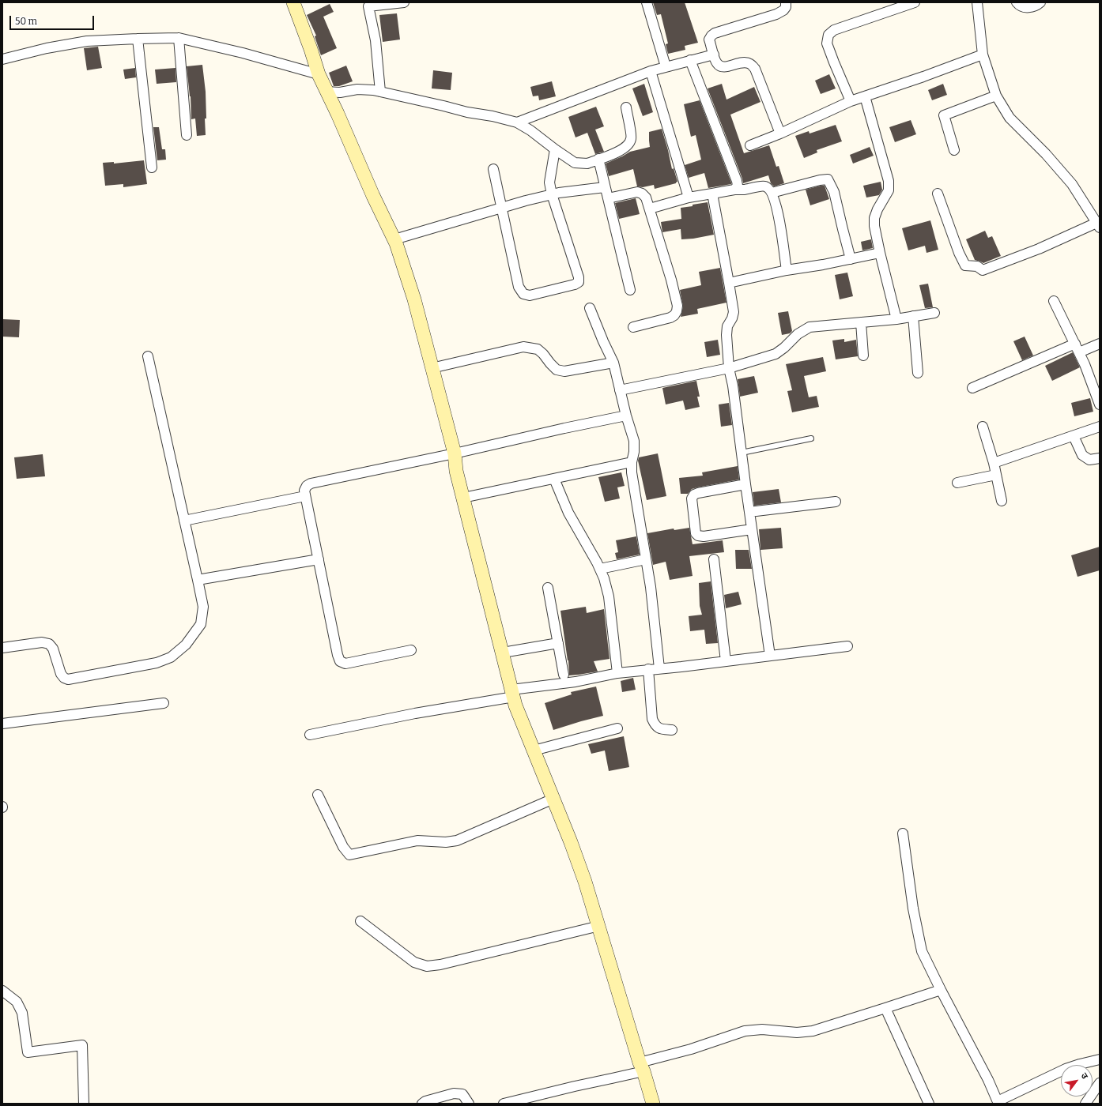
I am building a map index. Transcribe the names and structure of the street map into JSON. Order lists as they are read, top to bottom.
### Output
{
  "scale_bar": "50 m",
  "north": "top right"
}
